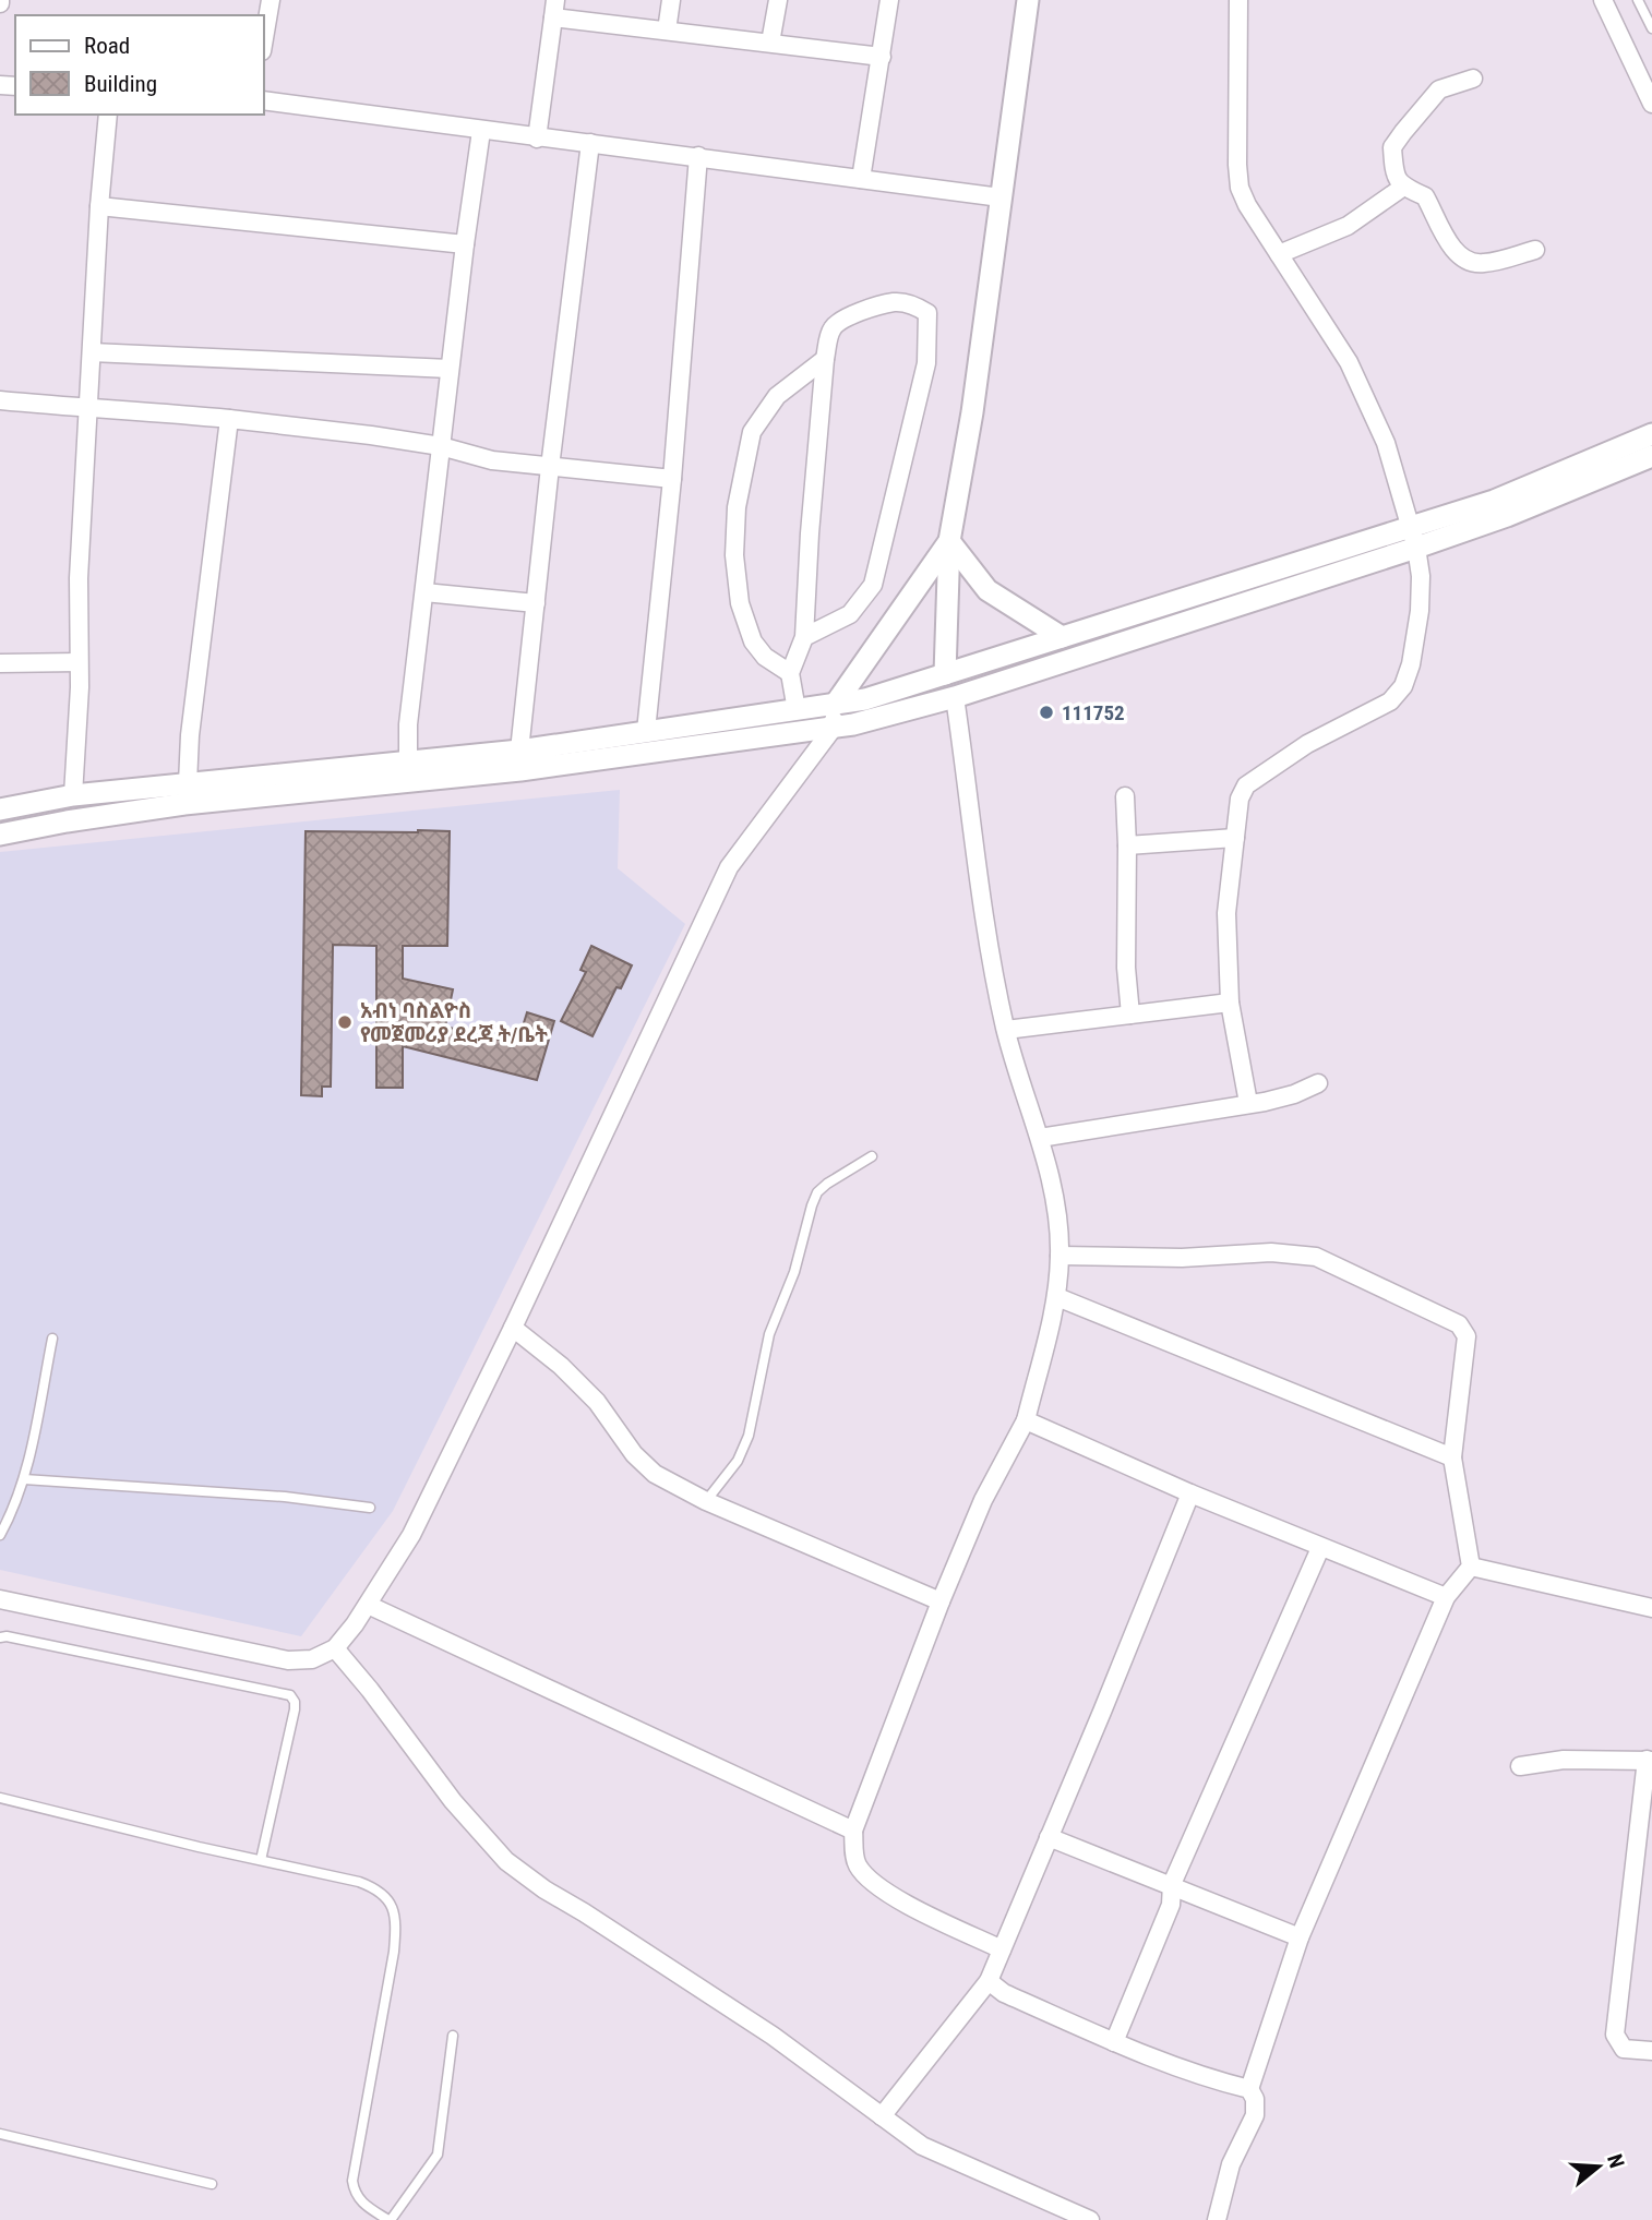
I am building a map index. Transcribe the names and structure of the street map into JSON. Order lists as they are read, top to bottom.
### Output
{
  "places": ["111752", "አብነ ባስልዮስ የመጀመሪያ ደረጃ ት/ቤት"],
  "legend": ["Road", "Building"],
  "north": "right"
}
